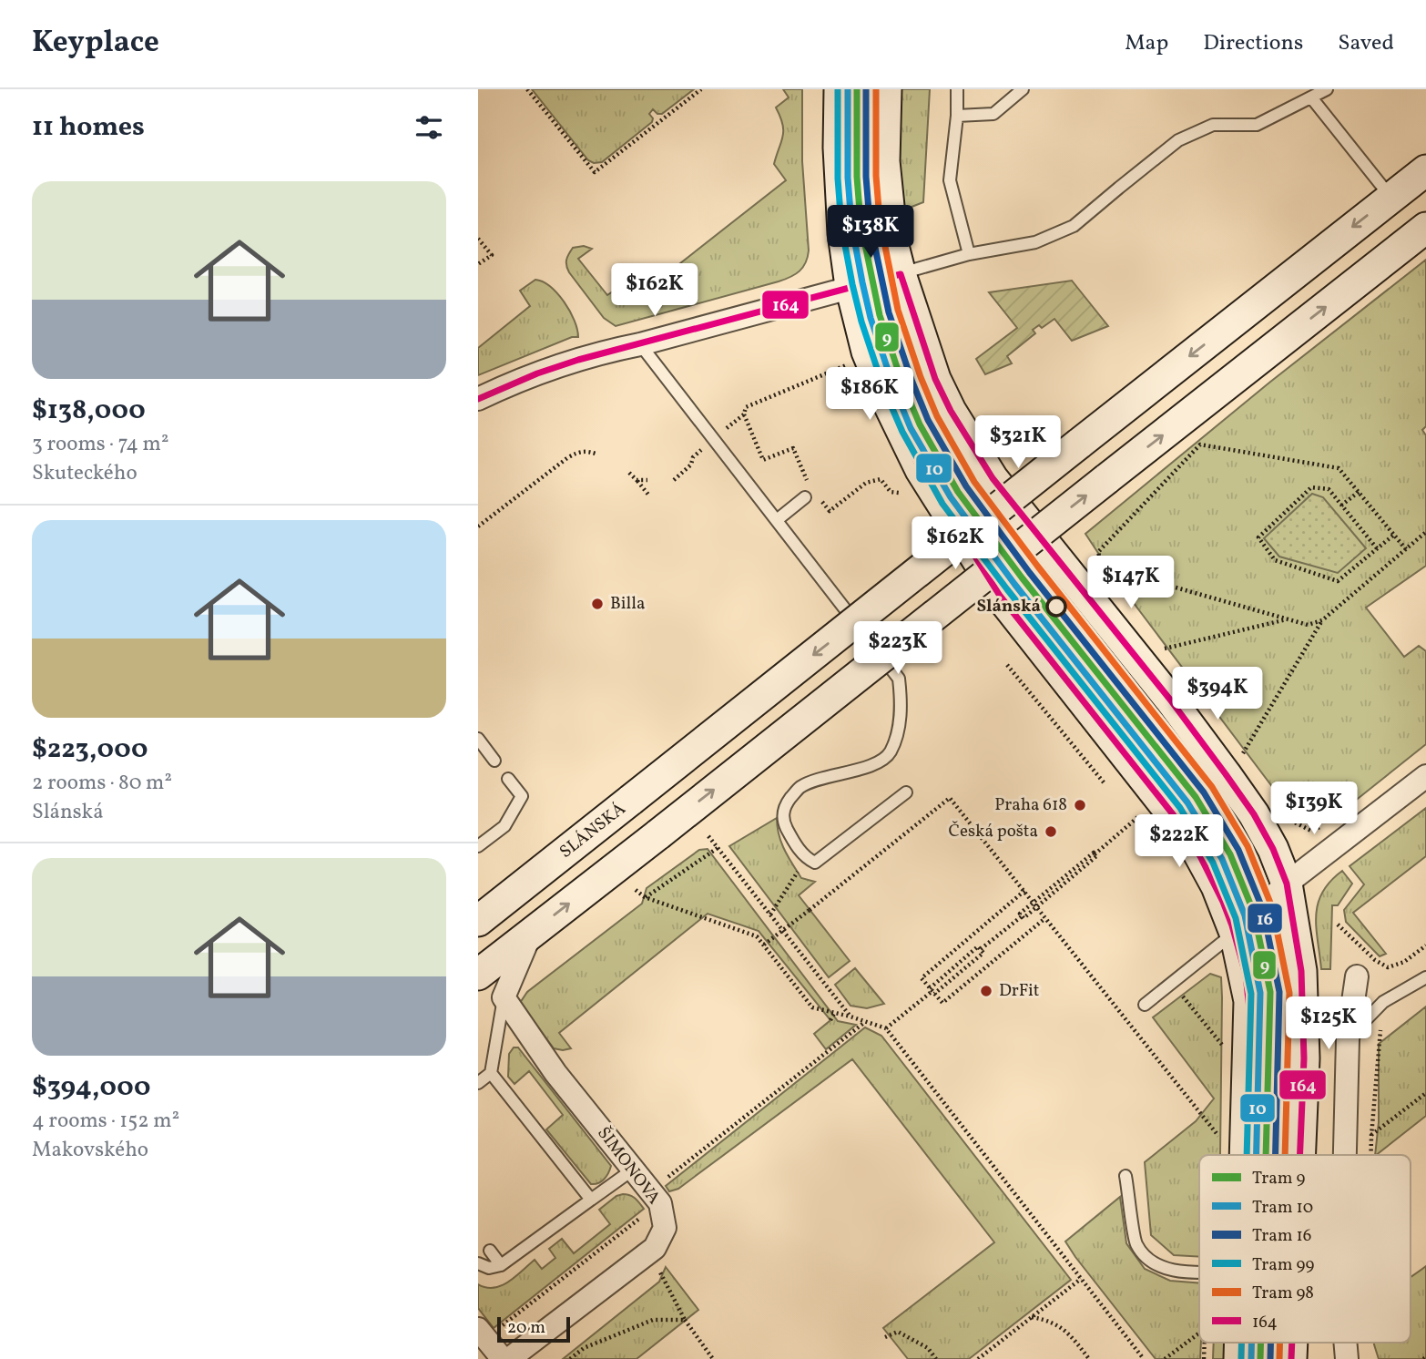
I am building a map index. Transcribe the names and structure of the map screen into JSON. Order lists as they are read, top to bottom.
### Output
{
  "streets": {
    "street": ["SLÁNSKÁ", "ŠIMONOVA"]
  },
  "places": [
    "Billa",
    "Slánská",
    "Praha 618",
    "Česká pošta",
    "DrFit"
  ],
  "lines": [
    "tram line 9",
    "tram line 10",
    "tram line 16",
    "tram line 99",
    "tram line 98",
    "transit line 164"
  ],
  "legend": [
    "Tram 9",
    "Tram 10",
    "Tram 16",
    "Tram 99",
    "Tram 98",
    "164"
  ],
  "scale_bar": "20 m",
  "page": {
    "header": "Keyplace",
    "nav": ["Map", "Directions", "Saved"],
    "heading": "11 homes",
    "list": [
      {
        "name": "$138,000",
        "note": "3 rooms · 74 m² · Skuteckého"
      },
      {
        "name": "$223,000",
        "note": "2 rooms · 80 m² · Slánská"
      },
      {
        "name": "$394,000",
        "note": "4 rooms · 152 m² · Makovského"
      }
    ],
    "price": [
      "$138K",
      "$162K",
      "$186K",
      "$321K",
      "$162K",
      "$147K",
      "$223K",
      "$394K",
      "$139K",
      "$222K",
      "$125K"
    ],
    "scale": "20 m"
  }
}
